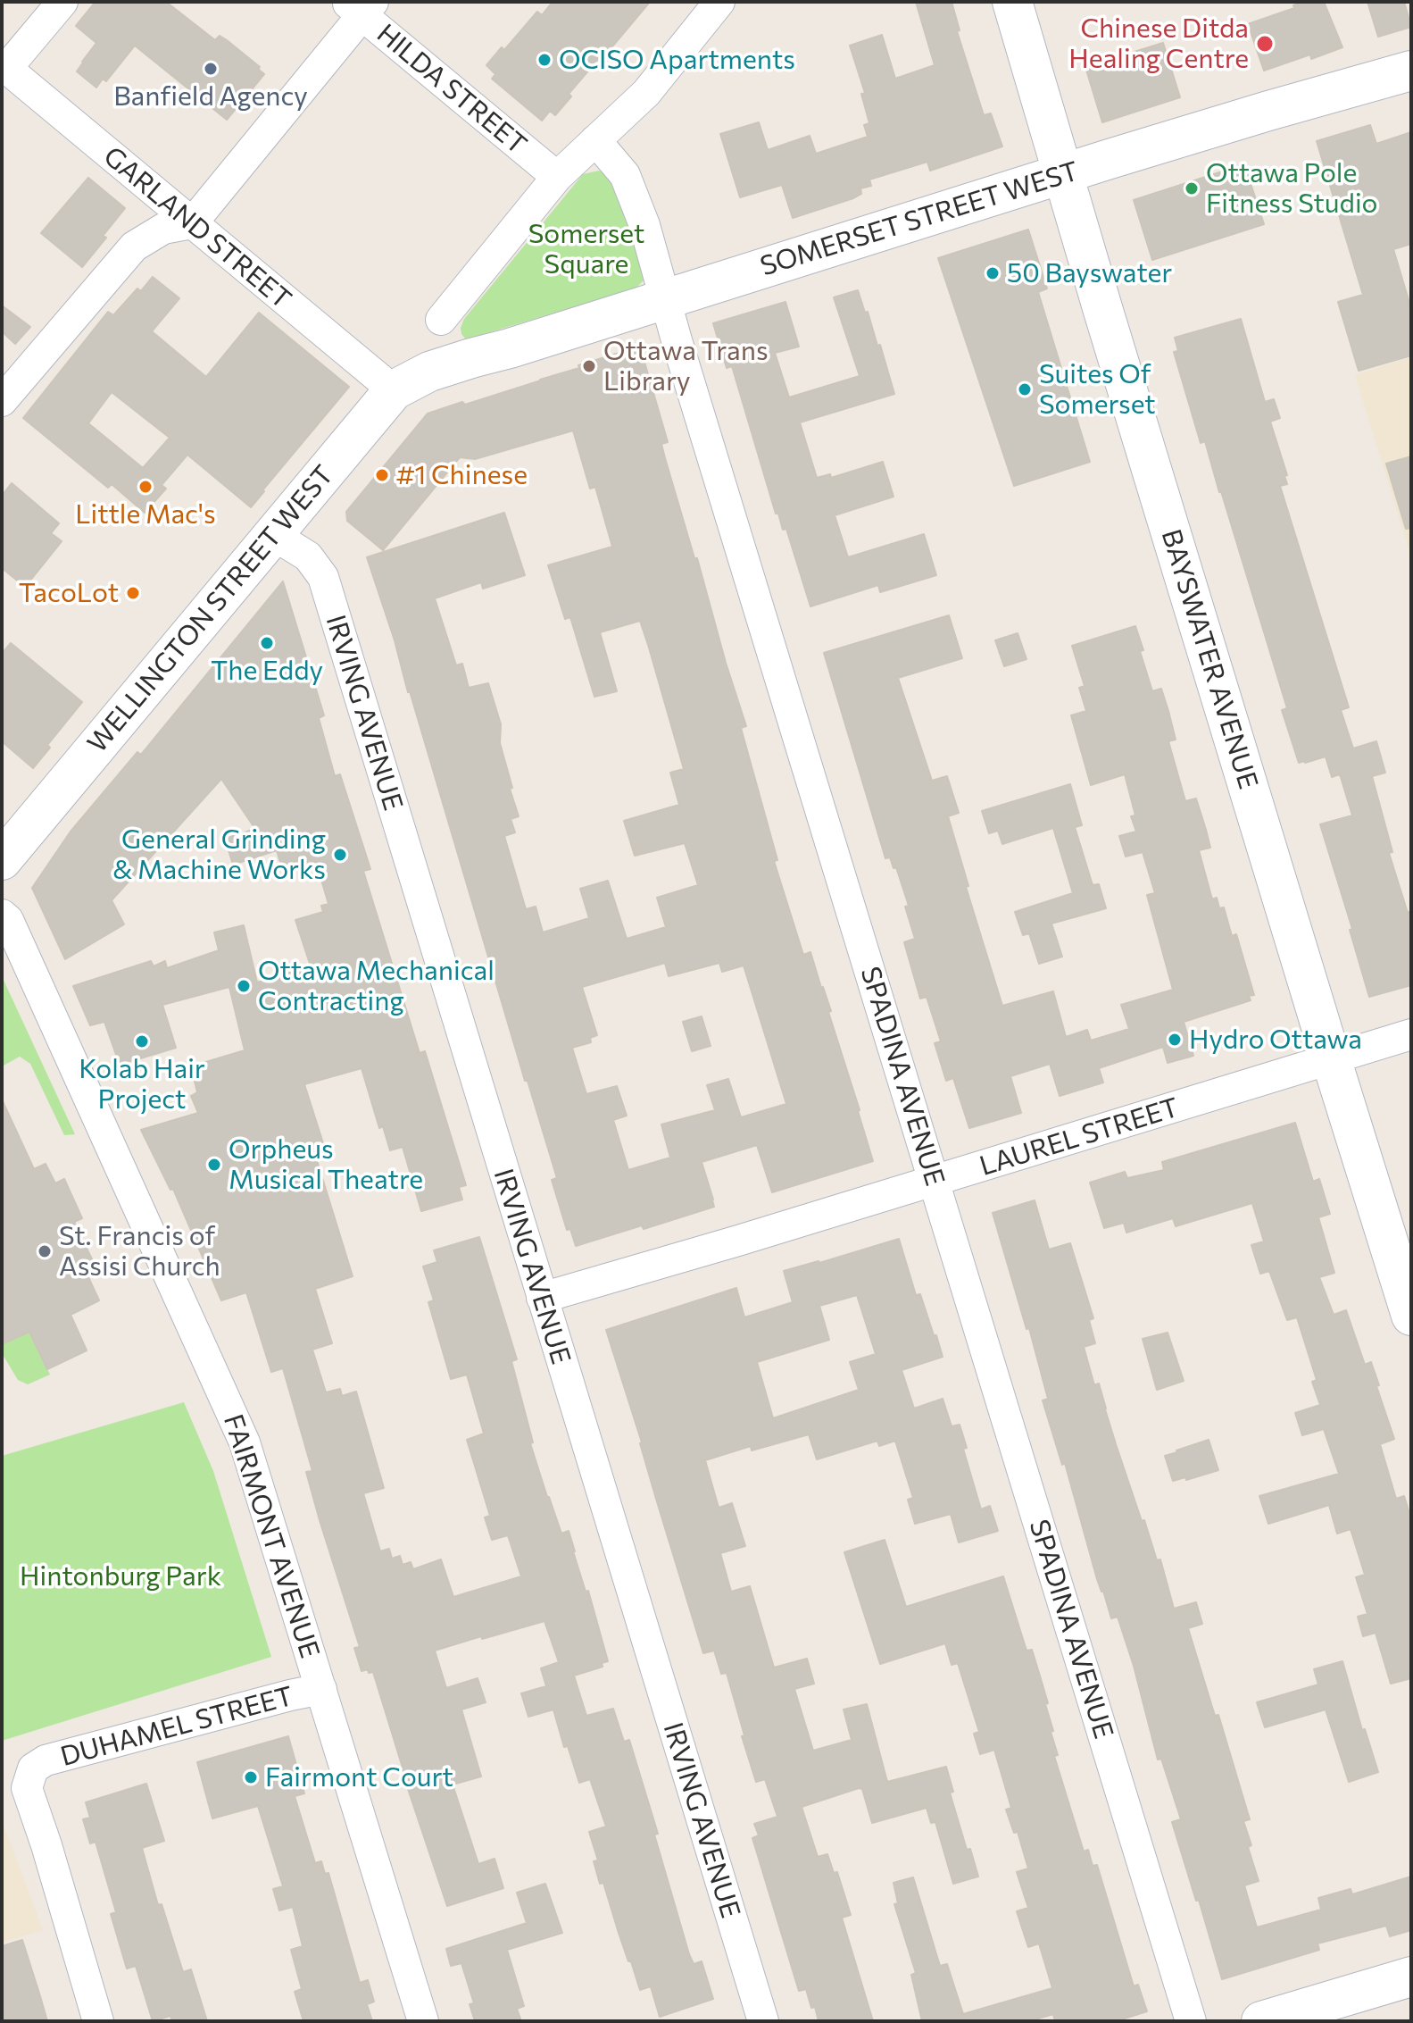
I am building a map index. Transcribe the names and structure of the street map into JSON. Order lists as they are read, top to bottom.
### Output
{
  "streets": {
    "main road": ["SOMERSET STREET WEST", "WELLINGTON STREET WEST", "BAYSWATER AVENUE"],
    "street": [
      "HILDA STREET",
      "GARLAND STREET",
      "IRVING AVENUE",
      "SPADINA AVENUE",
      "LAUREL STREET",
      "FAIRMONT AVENUE",
      "DUHAMEL STREET"
    ]
  },
  "crossings": [
    ["SOMERSET STREET WEST", "WELLINGTON STREET WEST"],
    ["SOMERSET STREET WEST", "BAYSWATER AVENUE"],
    ["SOMERSET STREET WEST", "SPADINA AVENUE"],
    ["GARLAND STREET", "WELLINGTON STREET WEST"],
    ["WELLINGTON STREET WEST", "IRVING AVENUE"],
    ["BAYSWATER AVENUE", "LAUREL STREET"],
    ["IRVING AVENUE", "LAUREL STREET"],
    ["SPADINA AVENUE", "LAUREL STREET"],
    ["FAIRMONT AVENUE", "DUHAMEL STREET"]
  ],
  "parks": ["Somerset Square", "Hintonburg Park"],
  "places": [
    "Chinese Ditda Healing Centre",
    "OCISO Apartments",
    "Banfield Agency",
    "Ottawa Pole Fitness Studio",
    "50 Bayswater",
    "Ottawa Trans Library",
    "Suites Of Somerset",
    "#1 Chinese",
    "Little Mac's",
    "TacoLot",
    "The Eddy",
    "General Grinding & Machine Works",
    "Ottawa Mechanical Contracting",
    "Hydro Ottawa",
    "Kolab Hair Project",
    "Orpheus Musical Theatre",
    "St. Francis of Assisi Church",
    "Fairmont Court"
  ]
}
